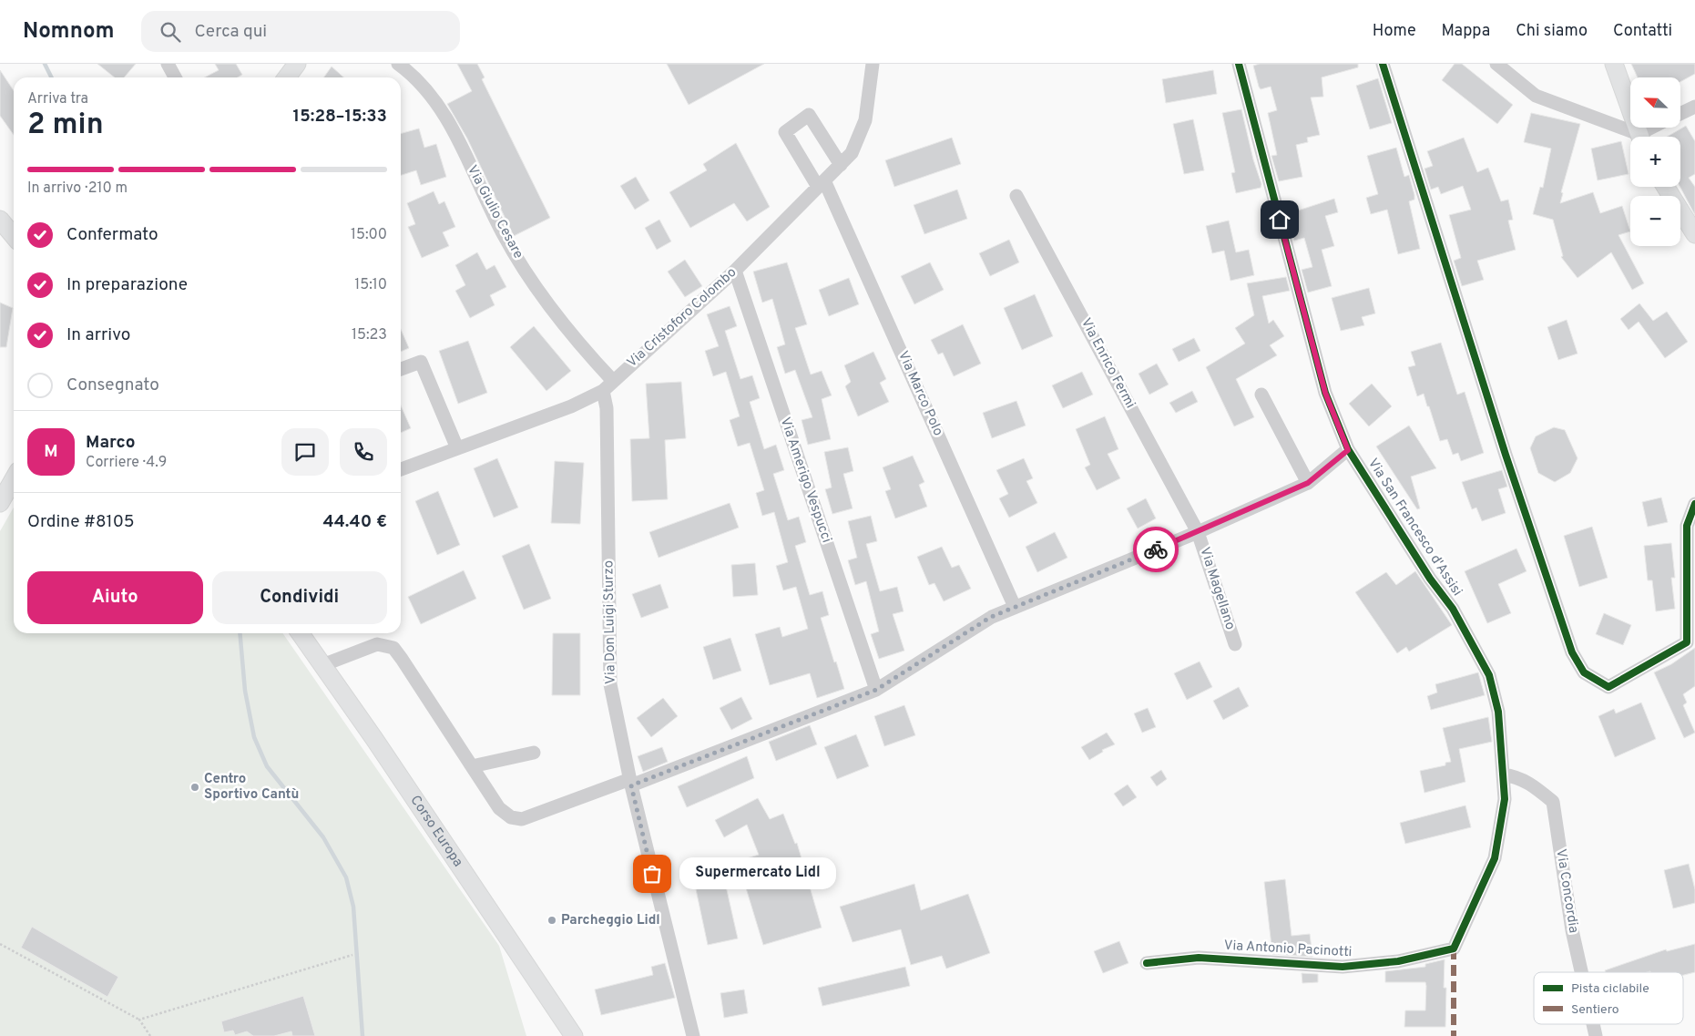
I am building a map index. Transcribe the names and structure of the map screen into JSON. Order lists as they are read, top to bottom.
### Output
{
  "streets": {
    "main road": ["Corso Europa"],
    "street": [
      "Via Giulio Cesare",
      "Via Cristoforo Colombo",
      "Via Enrico Fermi",
      "Via Marco Polo",
      "Via Amerigo Vespucci",
      "Via San Francesco d'Assisi",
      "Via Magellano",
      "Via Don Luigi Sturzo",
      "Via Concordia",
      "Via Antonio Pacinotti"
    ]
  },
  "crossings": [
    ["Via Giulio Cesare", "Via Cristoforo Colombo"],
    ["Via Giulio Cesare", "Via Don Luigi Sturzo"],
    ["Via Cristoforo Colombo", "Via Marco Polo"],
    ["Via Cristoforo Colombo", "Via Amerigo Vespucci"],
    ["Via Cristoforo Colombo", "Via Don Luigi Sturzo"],
    ["Via Enrico Fermi", "Via Magellano"],
    ["Via San Francesco d'Assisi", "Via Concordia"],
    ["Via San Francesco d'Assisi", "Via Antonio Pacinotti"]
  ],
  "places": ["Centro Sportivo Cantù", "Supermercato Lidl", "Parcheggio Lidl"],
  "legend": ["Pista ciclabile", "Sentiero"],
  "north": "top left",
  "page": {
    "header": "Nomnom",
    "search": "Cerca qui",
    "nav": [
      "Home",
      "Mappa",
      "Chi siamo",
      "Contatti"
    ],
    "map_buttons": ["+", "−"],
    "heading": ["2 min", "Arriva tra", "15:28–15:33"],
    "panel": [
      "Marco",
      "Corriere · 4.9",
      "Ordine #8105",
      "44.40 €"
    ],
    "bar": "In arrivo · 210 m",
    "list": [
      ["Confermato", "15:00"],
      ["In preparazione", "15:10"],
      ["In arrivo", "15:23"],
      "Consegnato"
    ],
    "round": "M",
    "buttons": ["Aiuto", "Condividi"],
    "bubble": "Supermercato Lidl"
  }
}
